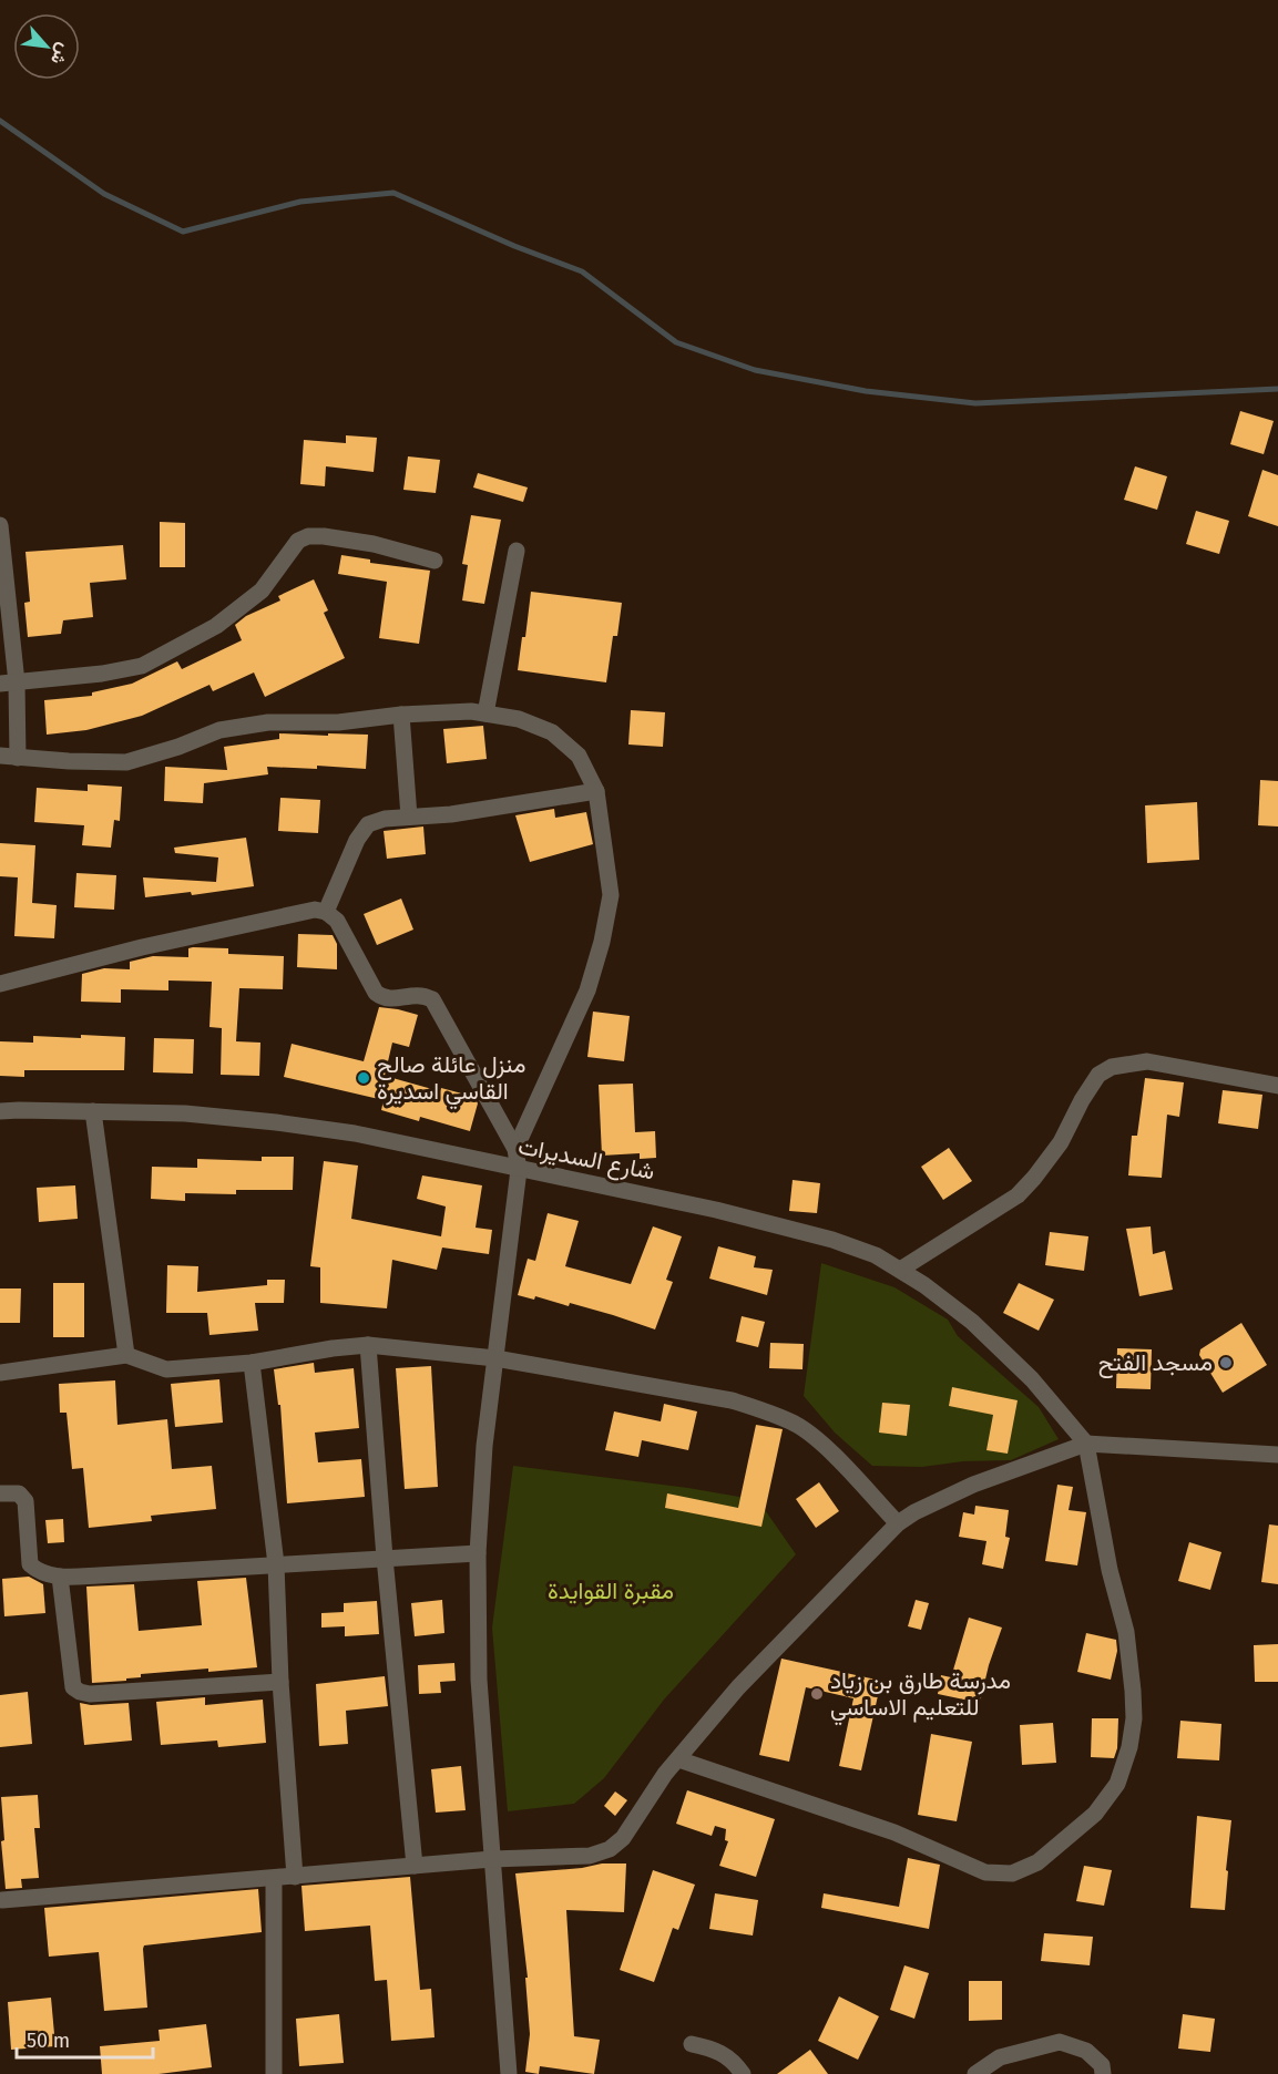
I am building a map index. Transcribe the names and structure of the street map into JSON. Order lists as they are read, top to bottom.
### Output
{
  "streets": {
    "street": ["شارع السديرات"]
  },
  "parks": ["مقبرة القوايدة"],
  "places": ["منزل عائلة صالح القاسي اسديرة", "مسجد الفتح", "مدرسة طارق بن زياد للتعليم الاساسي"],
  "scale_bar": "50 m",
  "north": "bottom right"
}
